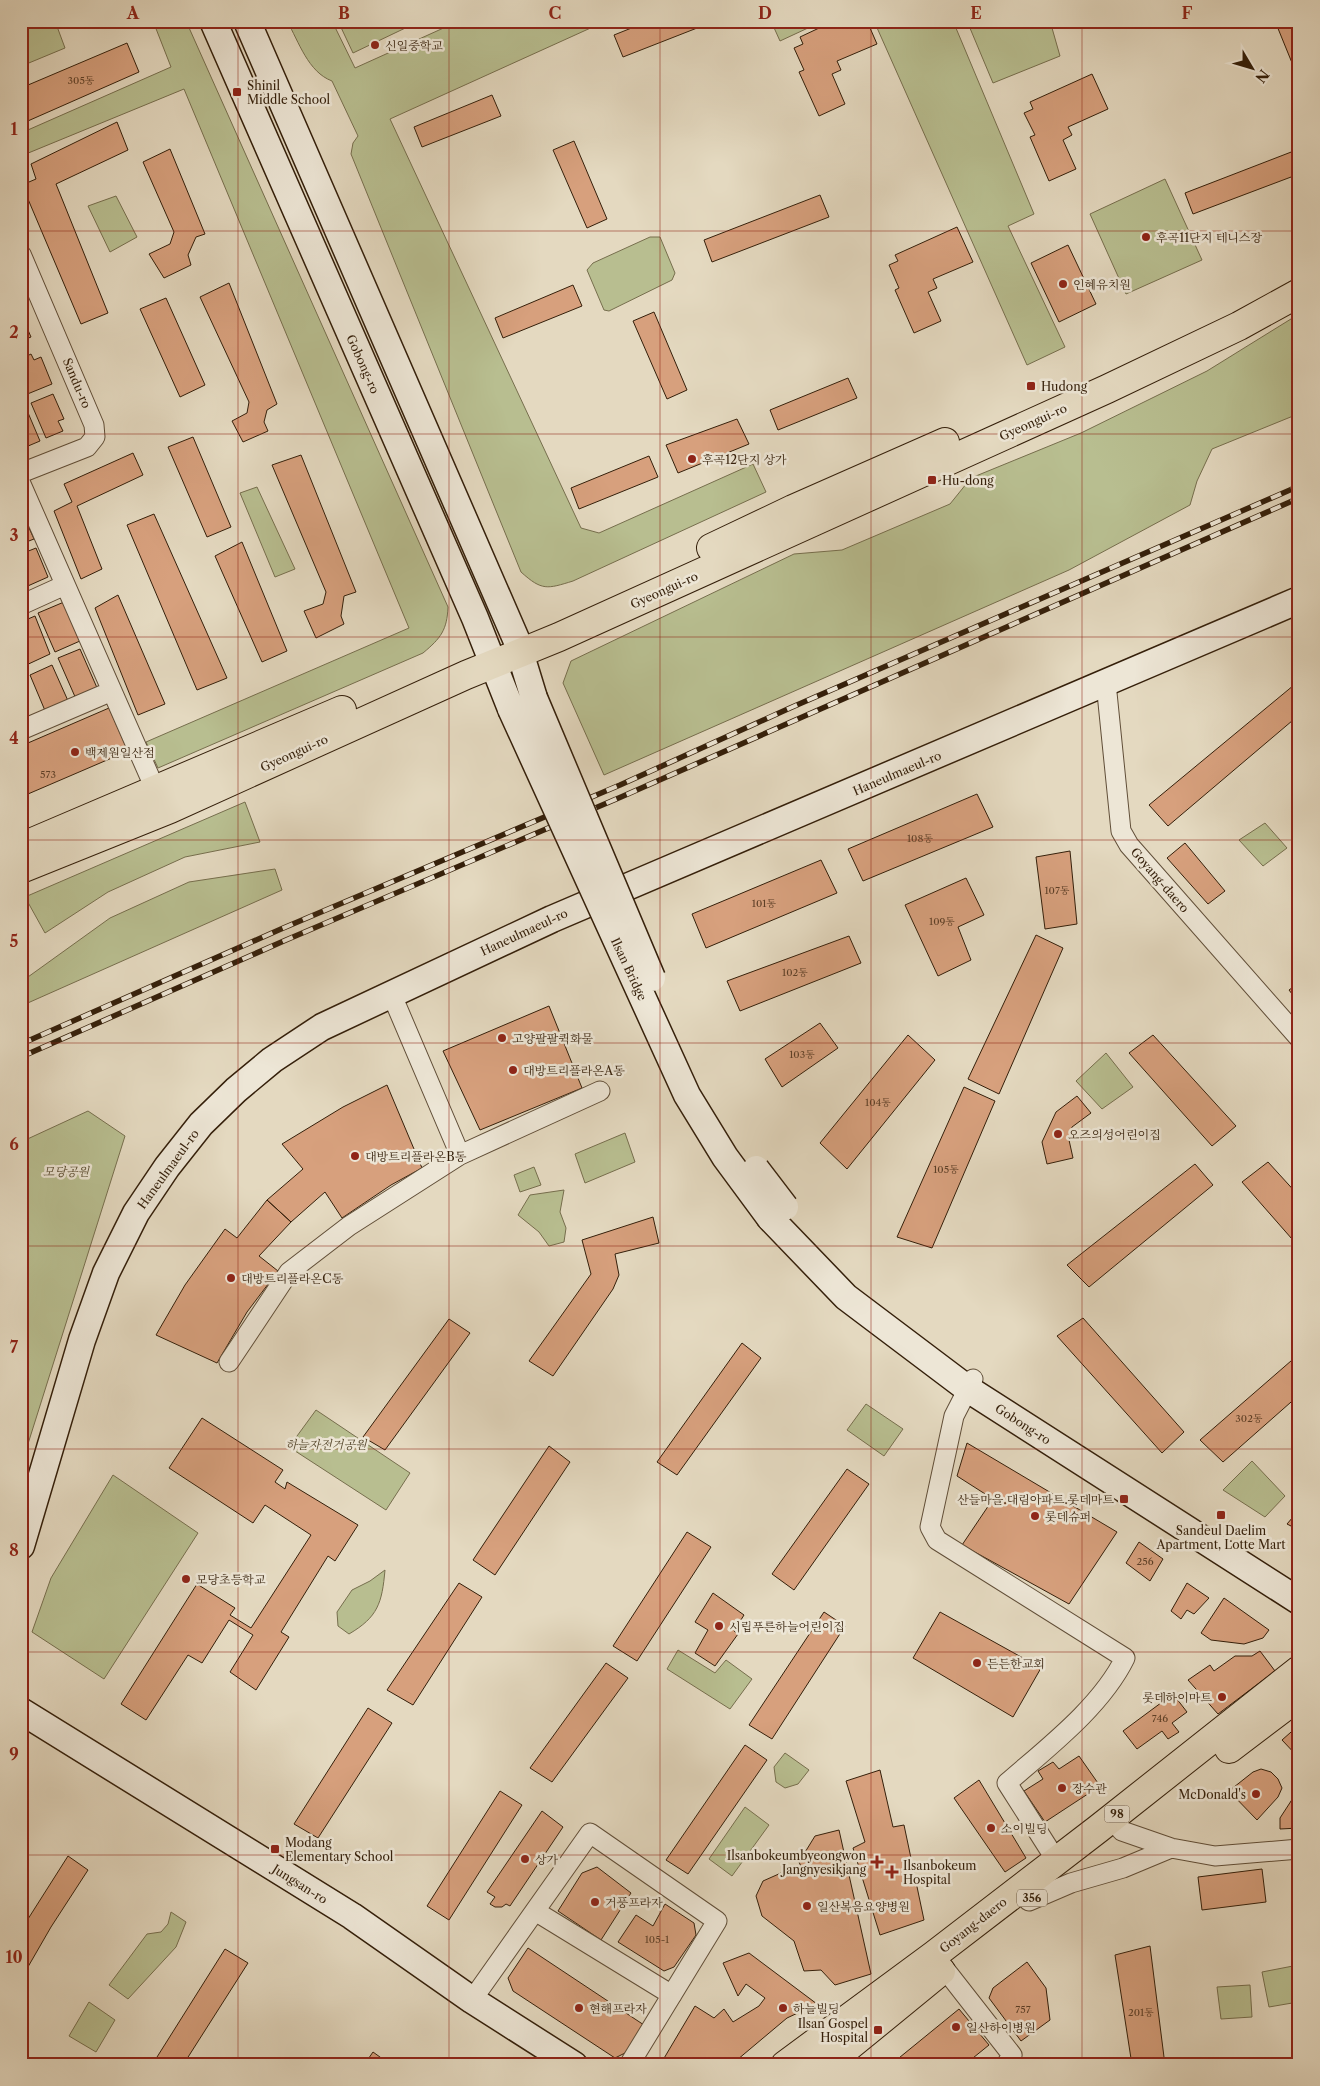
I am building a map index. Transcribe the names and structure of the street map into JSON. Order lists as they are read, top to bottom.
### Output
{
  "streets": {
    "main road": [
      "Gobong-ro",
      "Gyeongui-ro",
      "Haneulmaeul-ro",
      "Goyang-daero",
      "Ilsan Bridge",
      "98",
      "Jungsan-ro",
      "356"
    ],
    "street": ["Sandu-ro"]
  },
  "crossings": [
    ["Gobong-ro", "Gyeongui-ro"],
    ["Gobong-ro", "Ilsan Bridge"],
    ["Gyeongui-ro", "Ilsan Bridge"],
    ["Haneulmaeul-ro", "Goyang-daero"]
  ],
  "parks": ["모당공원", "하늘자전거공원"],
  "places": {
    "other": [
      "신일중학교",
      "후곡11단지 테니스장",
      "인혜유치원",
      "후곡12단지 상가",
      "백제원일산점",
      "고양팔팔퀵화물",
      "대방트리플라온A동",
      "오즈의성어린이집",
      "대방트리플라온B동",
      "대방트리플라온C동",
      "롯데슈퍼",
      "모당초등학교",
      "시립푸른하늘어린이집",
      "든든한교회",
      "롯데하이마트",
      "장수관",
      "McDonald's",
      "소이빌딩",
      "상가",
      "거풍프라자",
      "일산복음요양병원",
      "현해프라자",
      "하늘빌딩",
      "일산하이병원"
    ],
    "transit": [
      "Shinil Middle School",
      "Hudong",
      "Hu-dong",
      "산들마을.대림아파트.롯데마트",
      "Sandeul Daelim Apartment, Lotte Mart",
      "Modang Elementary School",
      "Ilsan Gospel Hospital"
    ],
    "health": ["Ilsanbokeumbyeongwon Jangnyesikjang", "Ilsanbokeum Hospital"]
  },
  "house_numbers": [
    "305동",
    "573",
    "108동",
    "107동",
    "101동",
    "109동",
    "102동",
    "103동",
    "104동",
    "105동",
    "302동",
    "256",
    "746",
    "105-1",
    "757",
    "201동"
  ],
  "north": "bottom right",
  "grid": {
    "columns": [
      "A",
      "B",
      "C",
      "D",
      "E",
      "F"
    ],
    "rows": [
      "1",
      "2",
      "3",
      "4",
      "5",
      "6",
      "7",
      "8",
      "9",
      "10"
    ]
  }
}
